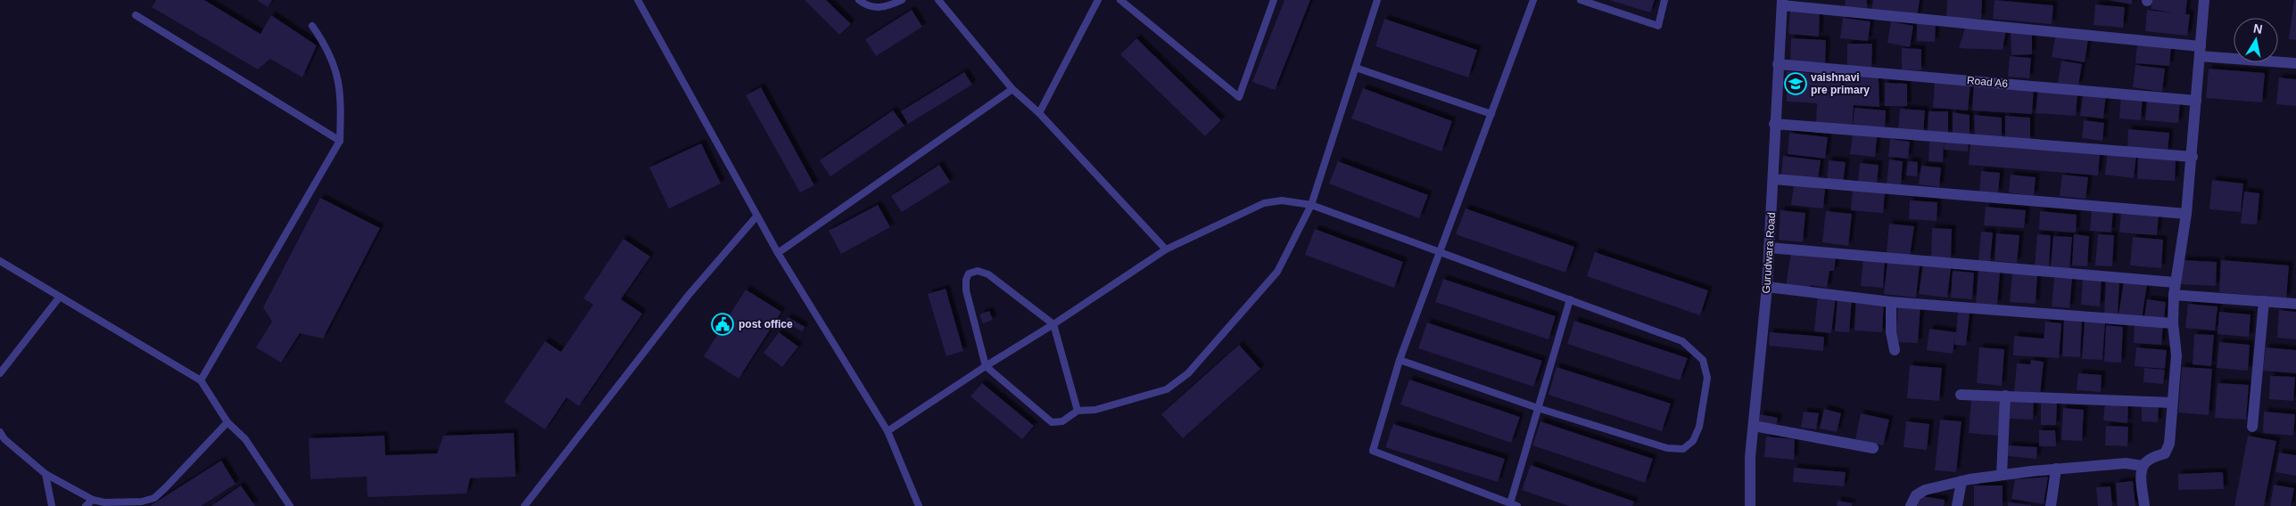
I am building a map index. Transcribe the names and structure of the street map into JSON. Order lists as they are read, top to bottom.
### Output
{
  "streets": {
    "street": ["Road A6", "Gurudwara Road"]
  },
  "crossings": [
    ["Road A6", "Gurudwara Road"]
  ],
  "places": {
    "school or university": ["vaishnavi pre primary"],
    "public building": ["post office"]
  },
  "north": "top"
}
